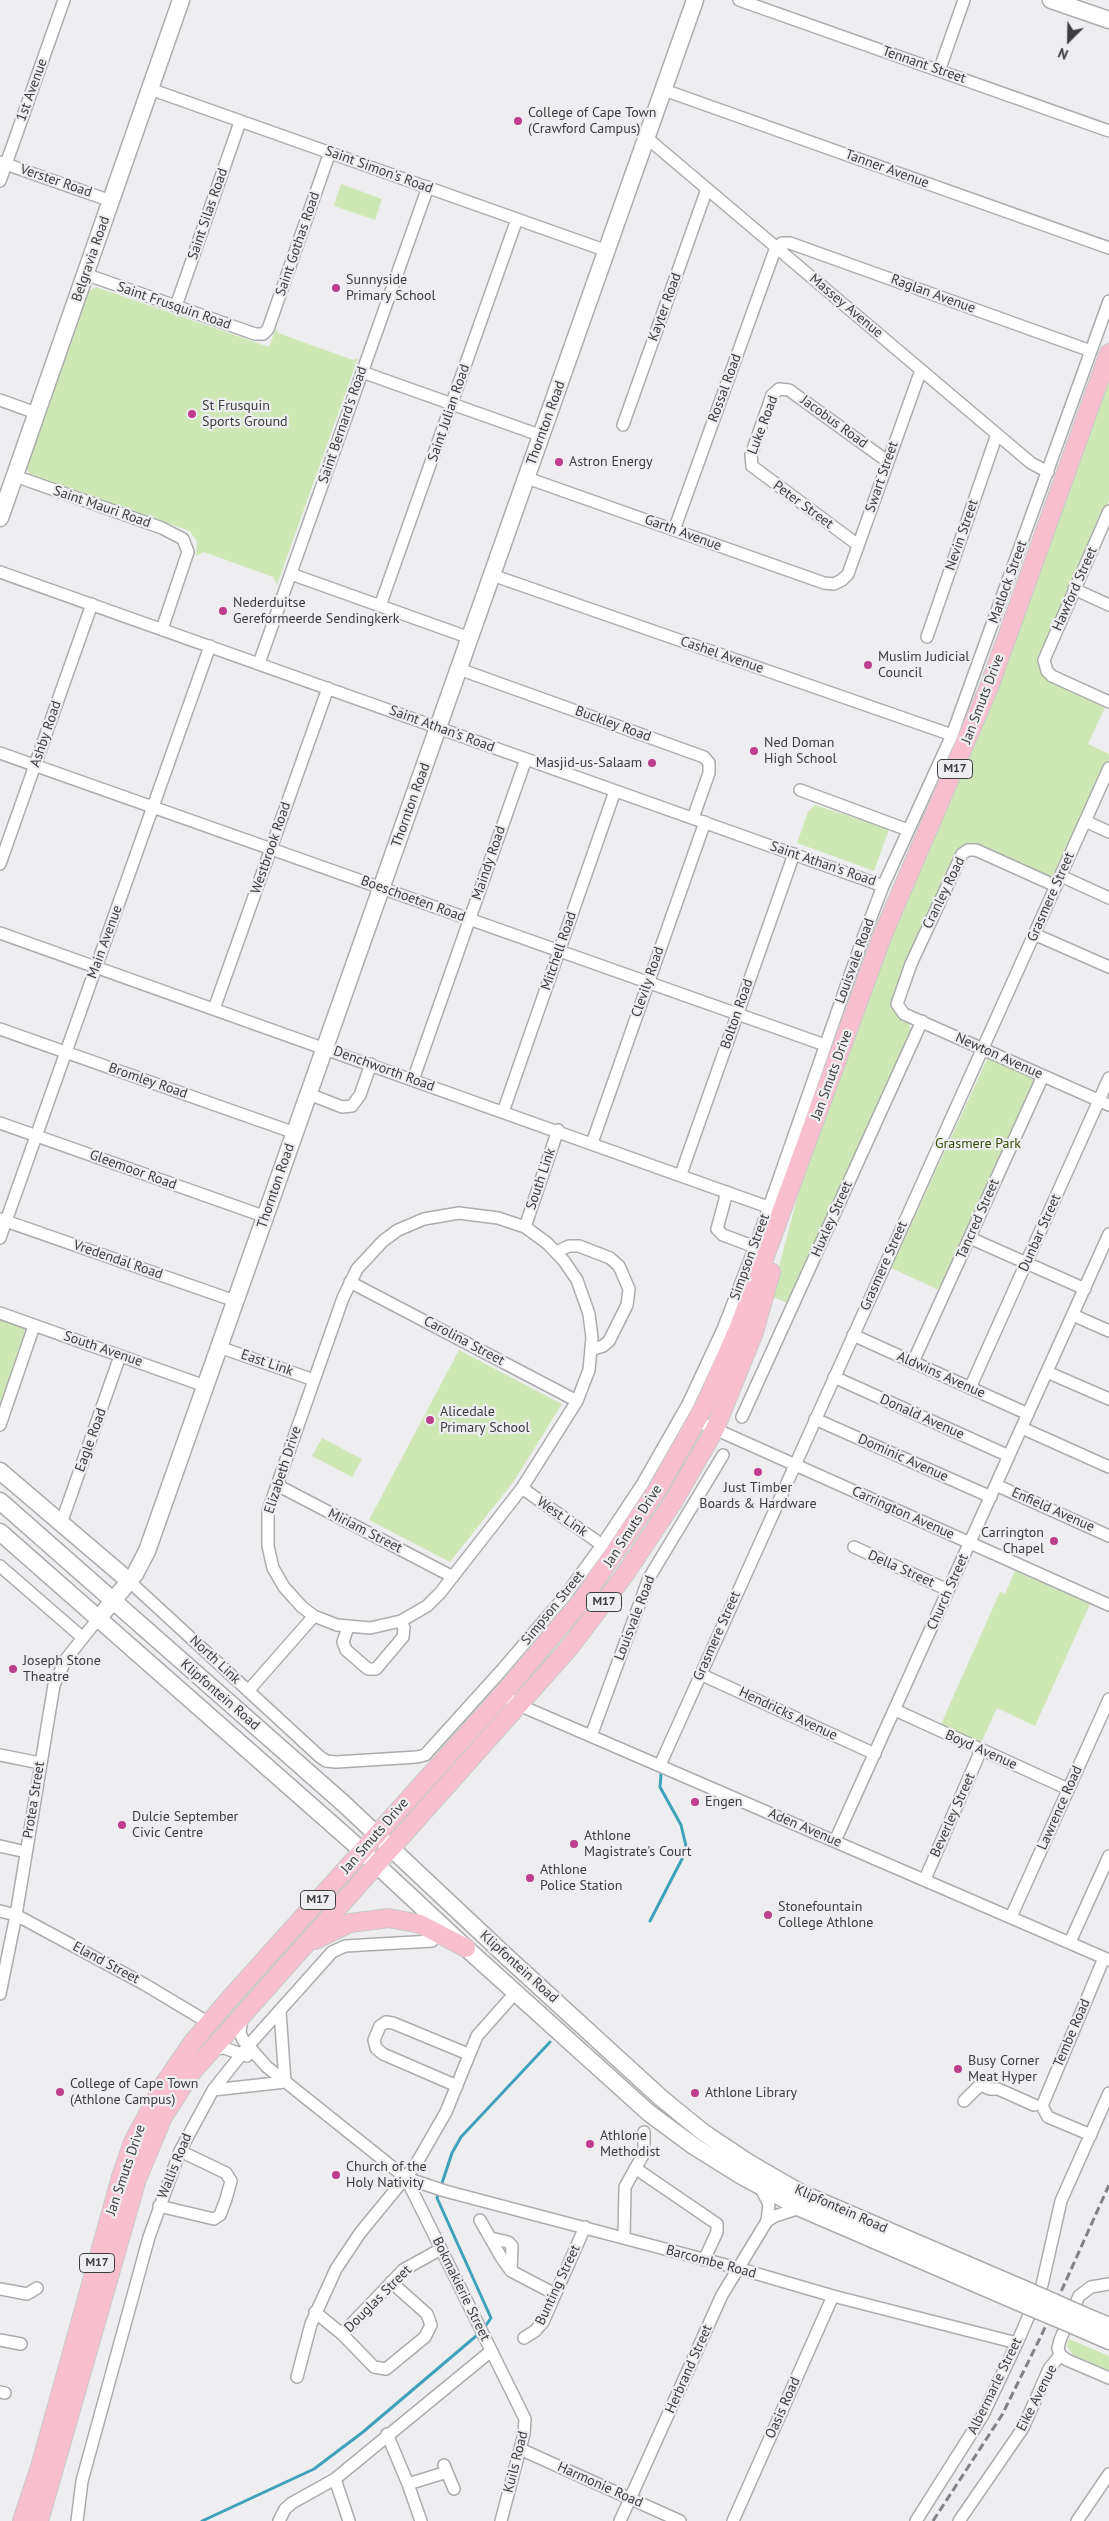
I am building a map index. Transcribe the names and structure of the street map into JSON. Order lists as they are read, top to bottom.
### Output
{
  "streets": {
    "main road": [
      "Belgravia Road",
      "Thornton Road",
      "Jan Smuts Drive",
      "M17",
      "Klipfontein Road"
    ],
    "street": [
      "Tennant Street",
      "1st Avenue",
      "Tanner Avenue",
      "Saint Simon's Road",
      "Verster Road",
      "Saint Silas Road",
      "Saint Gothas Road",
      "Raglan Avenue",
      "Saint Frusquin Road",
      "Massey Avenue",
      "Kayter Road",
      "Rossal Road",
      "Saint Julian Road",
      "Jacobus Road",
      "Saint Bernard's Road",
      "Luke Road",
      "Swart Street",
      "Peter Street",
      "Saint Mauri Road",
      "Garth Avenue",
      "Nevin Street",
      "Matlock Street",
      "Hawford Street",
      "Cashel Avenue",
      "Buckley Road",
      "Saint Athan's Road",
      "Ashby Road",
      "Westbrook Road",
      "Maindy Road",
      "Cranley Road",
      "Grasmere Street",
      "Boeschoeten Road",
      "Main Avenue",
      "Mitchell Road",
      "Louisvale Road",
      "Clevily Road",
      "Bolton Road",
      "Newton Avenue",
      "Denchworth Road",
      "Bromley Road",
      "Gleemoor Road",
      "South Link",
      "Huxley Street",
      "Tancred Street",
      "Dunbar Street",
      "Simpson Street",
      "Vredendal Road",
      "Carolina Street",
      "South Avenue",
      "East Link",
      "Aldwins Avenue",
      "Donald Avenue",
      "Eagle Road",
      "Dominic Avenue",
      "Elizabeth Drive",
      "Enfield Avenue",
      "Carrington Avenue",
      "West Link",
      "Miriam Street",
      "Della Street",
      "Church Street",
      "North Link",
      "Hendricks Avenue",
      "Boyd Avenue",
      "Protea Street",
      "Lawrence Road",
      "Beverley Street",
      "Aden Avenue",
      "Eland Street",
      "Tembe Road",
      "Wallis Road",
      "Barcombe Road",
      "Bunting Street",
      "Bokmakierie Street",
      "Douglas Street",
      "Herbrand Street",
      "Albermarle Street",
      "Eike Avenue",
      "Oasis Road",
      "Kuils Road",
      "Harmonie Road"
    ]
  },
  "crossings": [
    ["1st Avenue", "Verster Road"],
    ["Tanner Avenue", "Thornton Road"],
    ["Saint Simon's Road", "Saint Silas Road"],
    ["Saint Simon's Road", "Saint Gothas Road"],
    ["Saint Simon's Road", "Belgravia Road"],
    ["Saint Simon's Road", "Saint Julian Road"],
    ["Saint Simon's Road", "Thornton Road"],
    ["Saint Simon's Road", "Saint Bernard's Road"],
    ["Verster Road", "Belgravia Road"],
    ["Saint Silas Road", "Saint Frusquin Road"],
    ["Saint Gothas Road", "Saint Frusquin Road"],
    ["Belgravia Road", "Saint Frusquin Road"],
    ["Belgravia Road", "Saint Mauri Road"],
    ["Raglan Avenue", "Massey Avenue"],
    ["Raglan Avenue", "Rossal Road"],
    ["Raglan Avenue", "Matlock Street"],
    ["Massey Avenue", "Kayter Road"],
    ["Massey Avenue", "Rossal Road"],
    ["Massey Avenue", "Thornton Road"],
    ["Massey Avenue", "Swart Street"],
    ["Massey Avenue", "Nevin Street"],
    ["Massey Avenue", "Matlock Street"],
    ["Rossal Road", "Garth Avenue"],
    ["Jacobus Road", "Luke Road"],
    ["Jacobus Road", "Swart Street"],
    ["Thornton Road", "Garth Avenue"],
    ["Thornton Road", "Cashel Avenue"],
    ["Thornton Road", "Buckley Road"],
    ["Thornton Road", "Saint Athan's Road"],
    ["Thornton Road", "Boeschoeten Road"],
    ["Thornton Road", "Denchworth Road"],
    ["Thornton Road", "Bromley Road"],
    ["Thornton Road", "Gleemoor Road"],
    ["Thornton Road", "Vredendal Road"],
    ["Thornton Road", "South Avenue"],
    ["Thornton Road", "East Link"],
    ["Thornton Road", "North Link"],
    ["Thornton Road", "Klipfontein Road"],
    ["Thornton Road", "Protea Street"],
    ["Saint Bernard's Road", "Saint Athan's Road"],
    ["Luke Road", "Peter Street"],
    ["Swart Street", "Peter Street"],
    ["Swart Street", "Garth Avenue"],
    ["Saint Mauri Road", "Saint Athan's Road"],
    ["Matlock Street", "Cashel Avenue"],
    ["Matlock Street", "Saint Athan's Road"],
    ["Matlock Street", "Louisvale Road"],
    ["Jan Smuts Drive", "Carrington Avenue"],
    ["Jan Smuts Drive", "Klipfontein Road"],
    ["Jan Smuts Drive", "Aden Avenue"],
    ["Jan Smuts Drive", "Eland Street"],
    ["Buckley Road", "Saint Athan's Road"],
    ["Saint Athan's Road", "Ashby Road"],
    ["Saint Athan's Road", "Westbrook Road"],
    ["Saint Athan's Road", "Maindy Road"],
    ["Saint Athan's Road", "Main Avenue"],
    ["Saint Athan's Road", "Mitchell Road"],
    ["Saint Athan's Road", "Louisvale Road"],
    ["Saint Athan's Road", "Clevily Road"],
    ["Saint Athan's Road", "Bolton Road"],
    ["Ashby Road", "Boeschoeten Road"],
    ["Westbrook Road", "Boeschoeten Road"],
    ["Westbrook Road", "Denchworth Road"],
    ["Maindy Road", "Boeschoeten Road"],
    ["Maindy Road", "Denchworth Road"],
    ["Cranley Road", "Grasmere Street"],
    ["Cranley Road", "Newton Avenue"],
    ["Grasmere Street", "Newton Avenue"],
    ["Grasmere Street", "Aldwins Avenue"],
    ["Grasmere Street", "Donald Avenue"],
    ["Grasmere Street", "Dominic Avenue"],
    ["Grasmere Street", "Carrington Avenue"],
    ["Grasmere Street", "Hendricks Avenue"],
    ["Grasmere Street", "Aden Avenue"],
    ["Boeschoeten Road", "Main Avenue"],
    ["Boeschoeten Road", "Mitchell Road"],
    ["Boeschoeten Road", "Louisvale Road"],
    ["Boeschoeten Road", "Clevily Road"],
    ["Boeschoeten Road", "Bolton Road"],
    ["Main Avenue", "Denchworth Road"],
    ["Main Avenue", "Bromley Road"],
    ["Main Avenue", "Gleemoor Road"],
    ["Main Avenue", "Vredendal Road"],
    ["Mitchell Road", "Denchworth Road"],
    ["Louisvale Road", "Denchworth Road"],
    ["Louisvale Road", "Simpson Street"],
    ["Louisvale Road", "Aden Avenue"],
    ["Clevily Road", "Denchworth Road"],
    ["Bolton Road", "Denchworth Road"],
    ["Newton Avenue", "Huxley Street"],
    ["Newton Avenue", "Tancred Street"],
    ["Newton Avenue", "Dunbar Street"],
    ["Denchworth Road", "South Link"],
    ["Denchworth Road", "Simpson Street"],
    ["South Link", "Elizabeth Drive"],
    ["Tancred Street", "Aldwins Avenue"],
    ["Dunbar Street", "Aldwins Avenue"],
    ["Simpson Street", "West Link"],
    ["Simpson Street", "North Link"],
    ["Carolina Street", "Elizabeth Drive"],
    ["South Avenue", "Eagle Road"],
    ["East Link", "Elizabeth Drive"],
    ["Aldwins Avenue", "Church Street"],
    ["Donald Avenue", "Church Street"],
    ["Dominic Avenue", "Church Street"],
    ["Elizabeth Drive", "West Link"],
    ["Elizabeth Drive", "Miriam Street"],
    ["Elizabeth Drive", "North Link"],
    ["Enfield Avenue", "Church Street"],
    ["Carrington Avenue", "Church Street"],
    ["Della Street", "Church Street"],
    ["Church Street", "Hendricks Avenue"],
    ["Church Street", "Boyd Avenue"],
    ["Church Street", "Aden Avenue"],
    ["Klipfontein Road", "Protea Street"],
    ["Boyd Avenue", "Lawrence Road"],
    ["Boyd Avenue", "Beverley Street"],
    ["Protea Street", "Eland Street"],
    ["Lawrence Road", "Aden Avenue"],
    ["Beverley Street", "Aden Avenue"],
    ["Aden Avenue", "Tembe Road"],
    ["Barcombe Road", "Bunting Street"],
    ["Barcombe Road", "Bokmakierie Street"],
    ["Barcombe Road", "Herbrand Street"],
    ["Barcombe Road", "Albermarle Street"],
    ["Barcombe Road", "Oasis Road"],
    ["Bokmakierie Street", "Douglas Street"],
    ["Bokmakierie Street", "Kuils Road"],
    ["Herbrand Street", "Harmonie Road"],
    ["Kuils Road", "Harmonie Road"]
  ],
  "parks": ["Grasmere Park"],
  "places": [
    "College of Cape Town (Crawford Campus)",
    "Sunnyside Primary School",
    "St Frusquin Sports Ground",
    "Astron Energy",
    "Nederduitse Gereformeerde Sendingkerk",
    "Muslim Judicial Council",
    "Ned Doman High School",
    "Masjid-us-Salaam",
    "Alicedale Primary School",
    "Just Timber Boards & Hardware",
    "Carrington Chapel",
    "Joseph Stone Theatre",
    "Engen",
    "Dulcie September Civic Centre",
    "Athlone Magistrate's Court",
    "Athlone Police Station",
    "Stonefountain College Athlone",
    "Busy Corner Meat Hyper",
    "College of Cape Town (Athlone Campus)",
    "Athlone Library",
    "Athlone Methodist",
    "Church of the Holy Nativity"
  ],
  "north": "bottom left"
}
